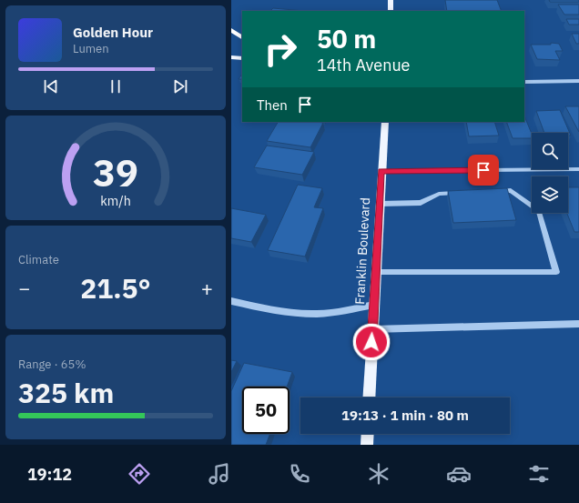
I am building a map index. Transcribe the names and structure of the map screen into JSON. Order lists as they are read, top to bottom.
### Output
{
  "streets": {
    "main road": ["Franklin Boulevard"]
  },
  "page": {
    "turn": ["50 m", "14th Avenue"],
    "song": ["Golden Hour", "Lumen"],
    "then": "Then",
    "tile": [
      "Climate",
      ["Range · 65%", "325 km"]
    ],
    "heat": ["−", "21.5°", "+"],
    "limit": "50",
    "trip": "19:13 · 1 min · 80 m",
    "tabs": "19:12",
    "gauge": ["39", "km/h"]
  }
}
